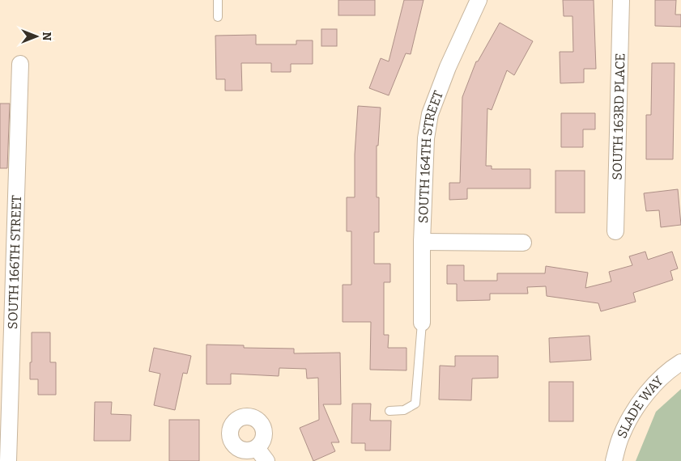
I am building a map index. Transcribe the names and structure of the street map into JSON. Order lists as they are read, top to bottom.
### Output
{
  "streets": {
    "street": [
      "SOUTH 163RD PLACE",
      "SOUTH 164TH STREET",
      "SOUTH 166TH STREET",
      "SLADE WAY"
    ]
  },
  "north": "right"
}
